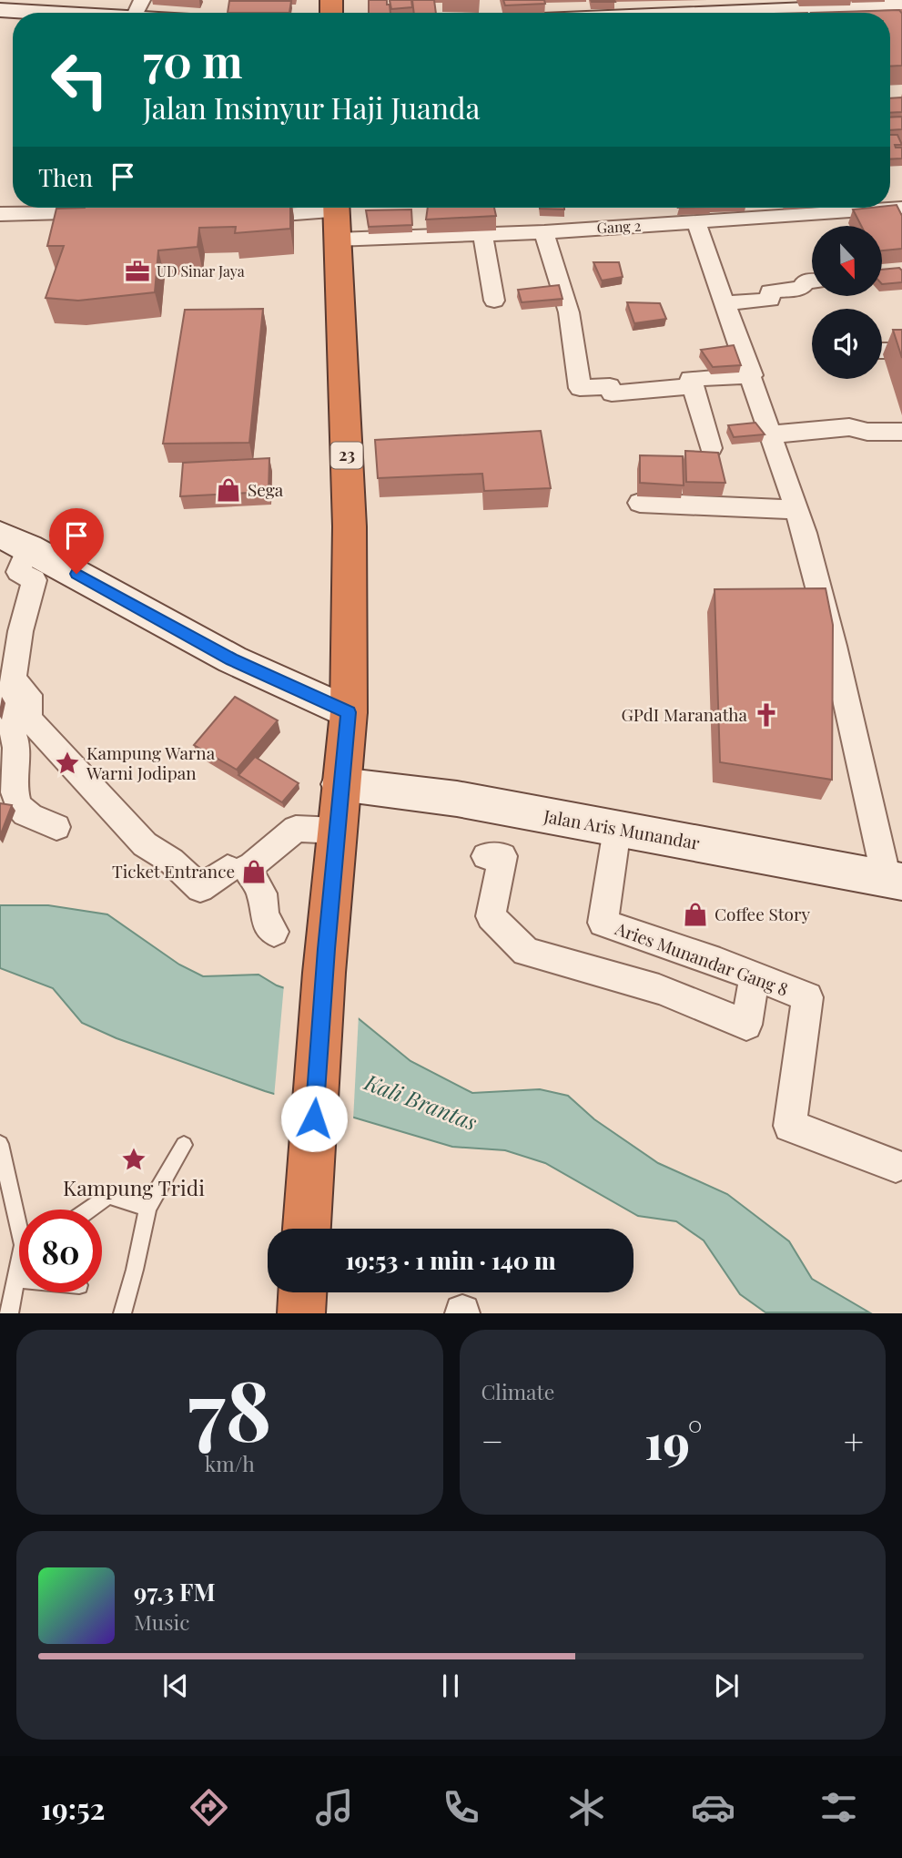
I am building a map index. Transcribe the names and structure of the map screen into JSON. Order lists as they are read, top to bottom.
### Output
{
  "streets": {
    "highway": ["23"],
    "main road": ["Jalan Aris Munandar"],
    "street": ["Gang 2", "Aries Munandar Gang 8"]
  },
  "crossings": [
    ["Gang 2", "23"],
    ["23", "Jalan Aris Munandar"],
    ["Jalan Aris Munandar", "Aries Munandar Gang 8"]
  ],
  "water": ["Kali Brantas"],
  "places": {
    "office": ["UD Sinar Jaya"],
    "shop": ["Sega", "Ticket Entrance", "Coffee Story"],
    "church": ["GPdI Maranatha"],
    "place": ["Kampung Warna Warni Jodipan", "Kampung Tridi"]
  },
  "north": "bottom",
  "page": {
    "turn": ["70 m", "Jalan Insinyur Haji Juanda"],
    "then": "Then",
    "limit": "80",
    "trip": "19:53 · 1 min · 140 m",
    "tile": [
      ["78", "km/h"],
      "Climate"
    ],
    "heat": ["−", "19°", "+"],
    "song": ["97.3 FM", "Music"],
    "tabs": "19:52"
  }
}
